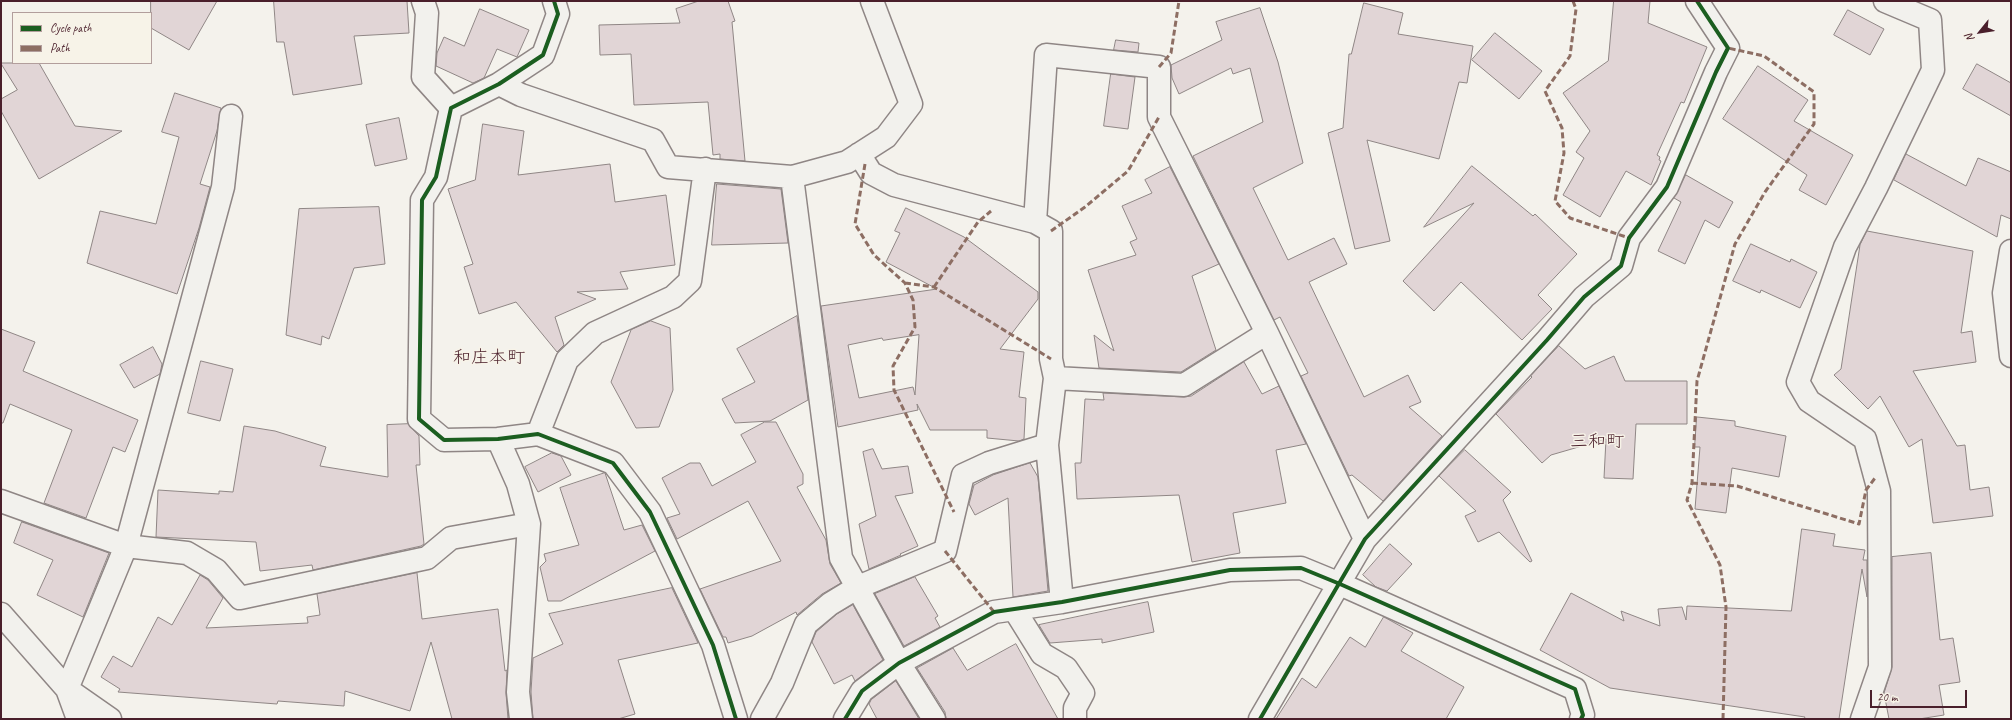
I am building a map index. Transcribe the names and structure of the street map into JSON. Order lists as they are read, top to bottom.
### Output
{
  "districts": ["和庄本町", "三和町"],
  "legend": ["Cycle path", "Path"],
  "scale_bar": "20 m",
  "north": "bottom left"
}
